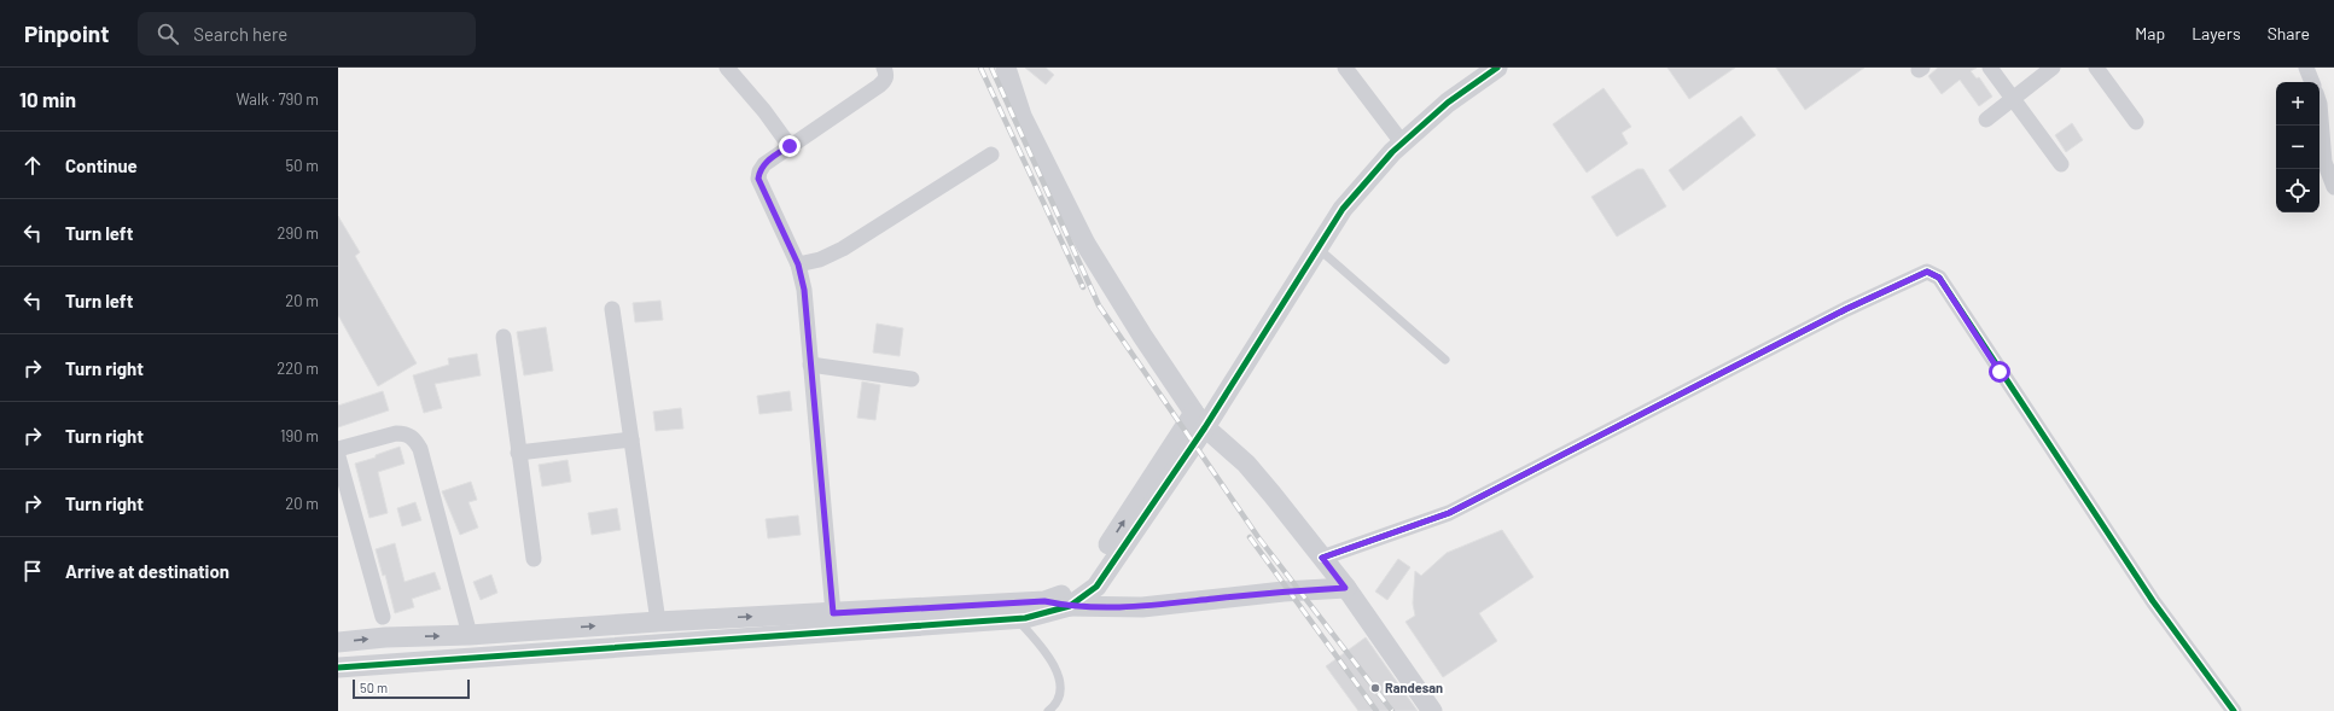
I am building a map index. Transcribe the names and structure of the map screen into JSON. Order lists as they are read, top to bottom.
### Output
{
  "places": ["Randesan"],
  "scale_bar": "50 m",
  "page": {
    "header": "Pinpoint",
    "search": "Search here",
    "nav": ["Map", "Layers", "Share"],
    "heading": ["10 min", "Walk · 790 m"],
    "map_buttons": ["+", "−"],
    "list": [
      ["Continue", "50 m"],
      ["Turn left", "290 m"],
      ["Turn left", "20 m"],
      ["Turn right", "220 m"],
      ["Turn right", "190 m"],
      ["Turn right", "20 m"],
      "Arrive at destination"
    ],
    "scale": "50 m"
  }
}
